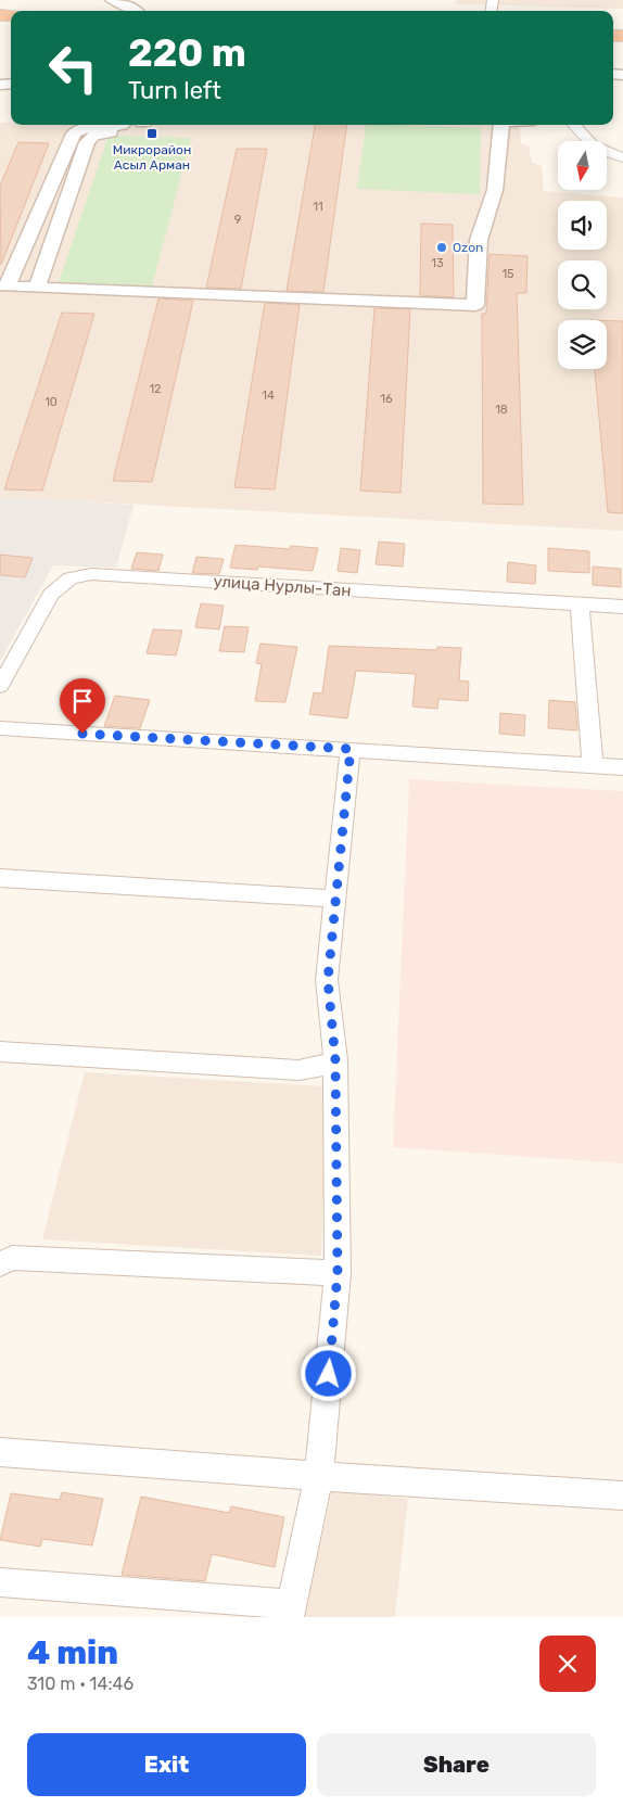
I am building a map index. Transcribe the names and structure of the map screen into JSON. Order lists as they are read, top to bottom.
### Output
{
  "streets": {
    "street": ["улица Нурлы-Тан"]
  },
  "places": {
    "transit": ["Микрорайон Асыл Арман"],
    "other": ["Ozon"]
  },
  "house_numbers": [
    "11",
    "9",
    "13",
    "15",
    "12",
    "14",
    "16",
    "10",
    "18"
  ],
  "north": "bottom",
  "page": {
    "turn": ["220 m", "Turn left"],
    "heading": ["4 min", "310 m · 14:46"],
    "buttons": ["Exit", "Share"]
  }
}
